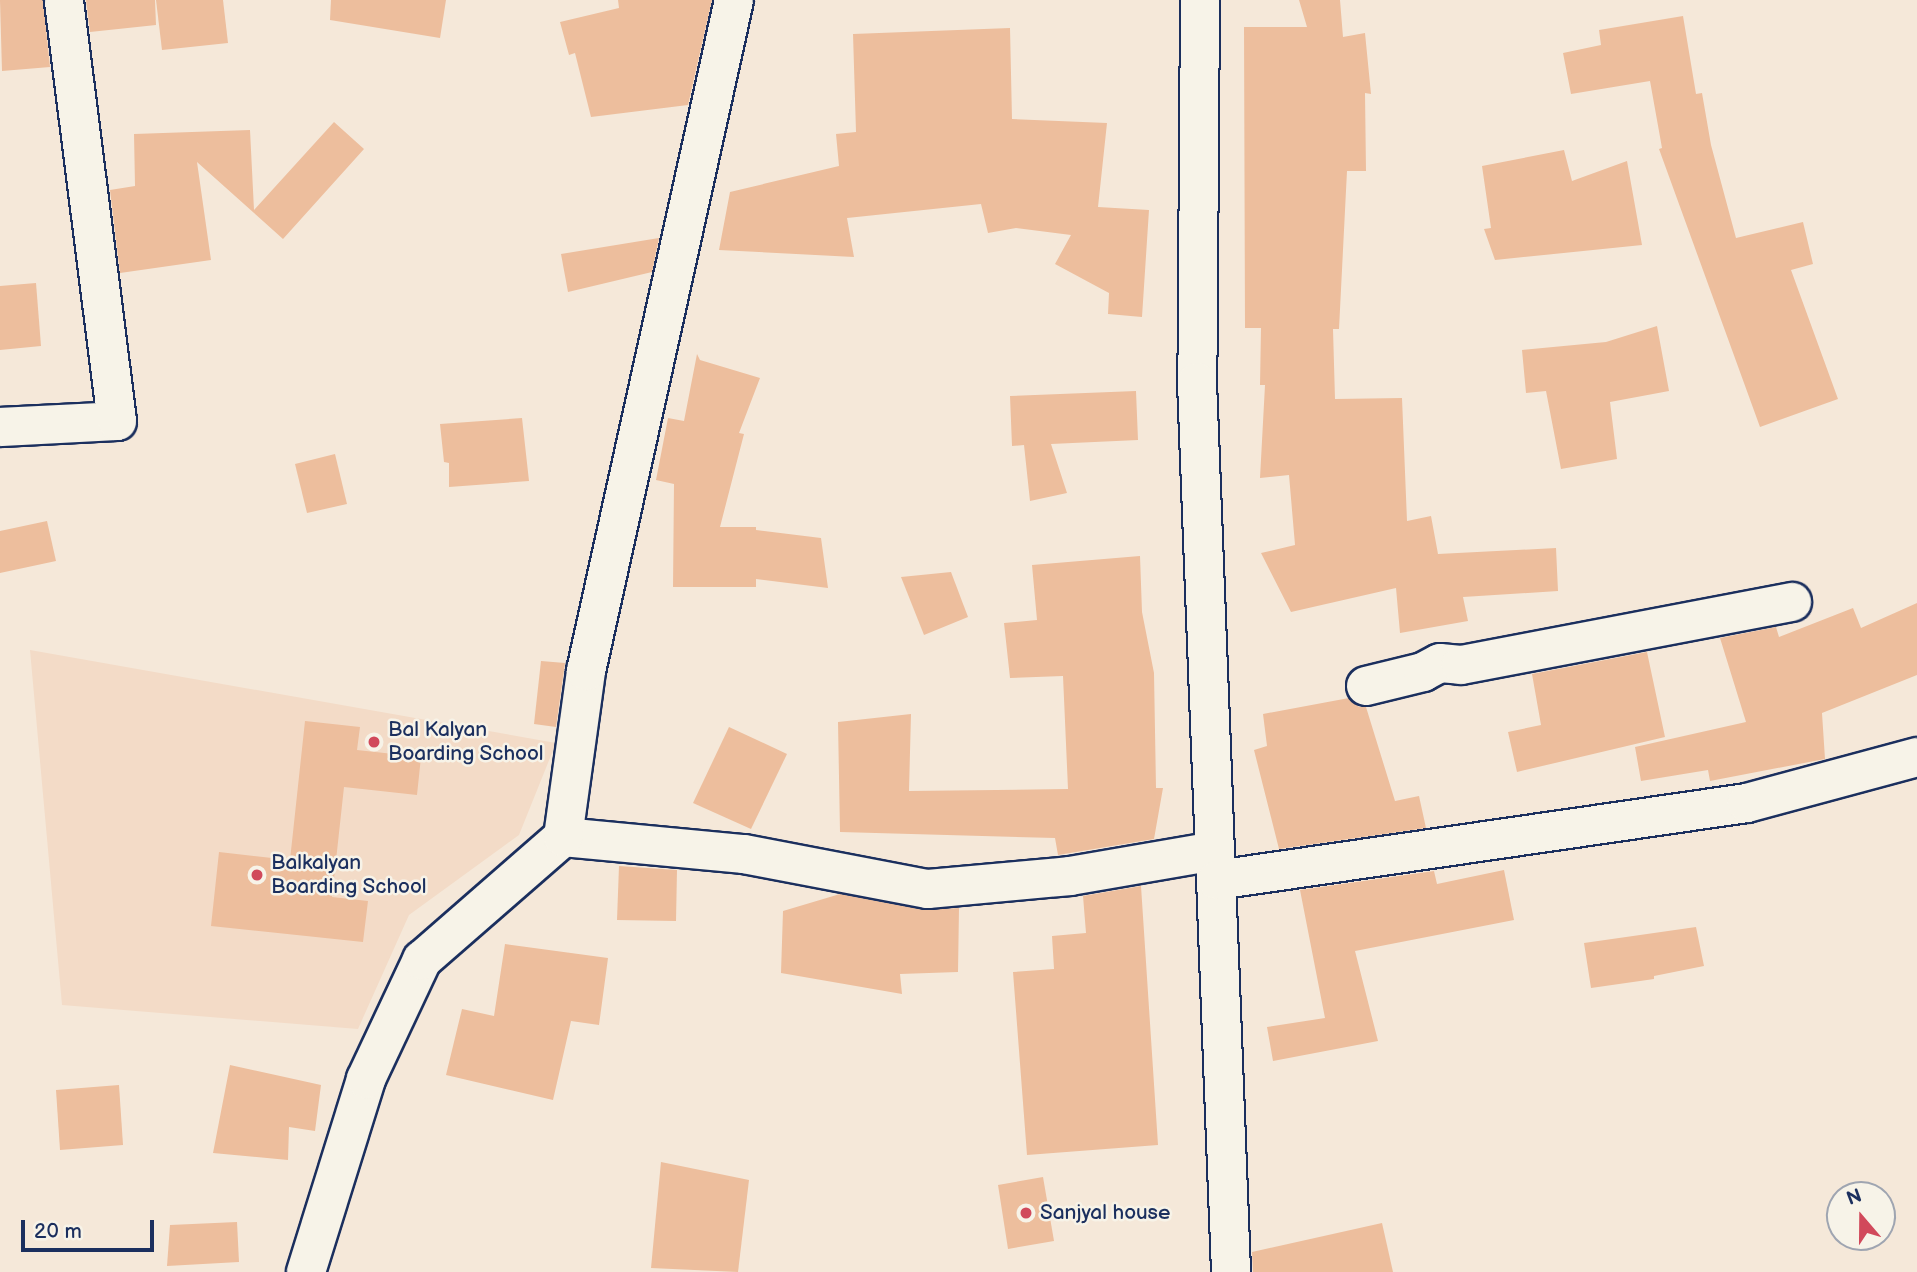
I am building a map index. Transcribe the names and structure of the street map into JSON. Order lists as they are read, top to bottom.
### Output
{
  "places": ["Bal Kalyan Boarding School", "Balkalyan Boarding School", "Sanjyal house"],
  "scale_bar": "20 m",
  "north": "top"
}
